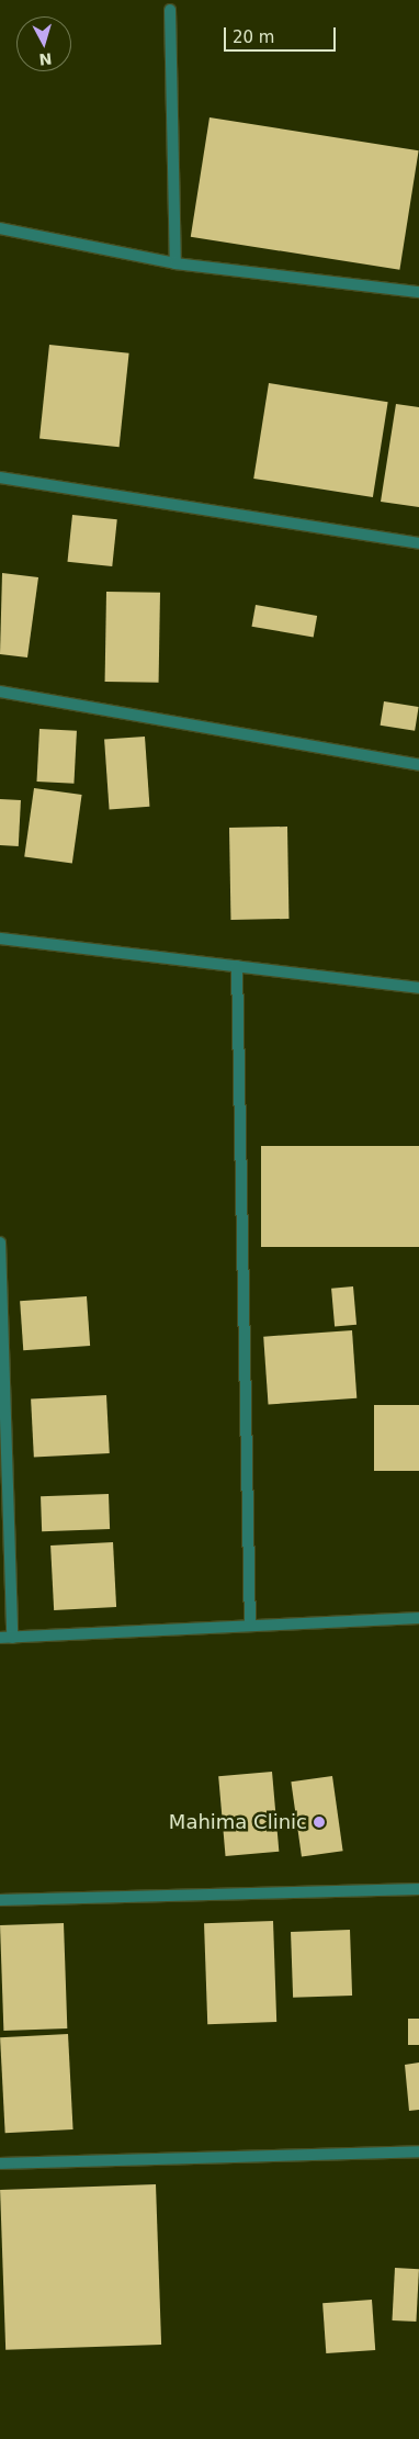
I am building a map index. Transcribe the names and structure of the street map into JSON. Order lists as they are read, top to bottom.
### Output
{
  "places": ["Mahima Clinic"],
  "scale_bar": "20 m",
  "north": "bottom"
}
